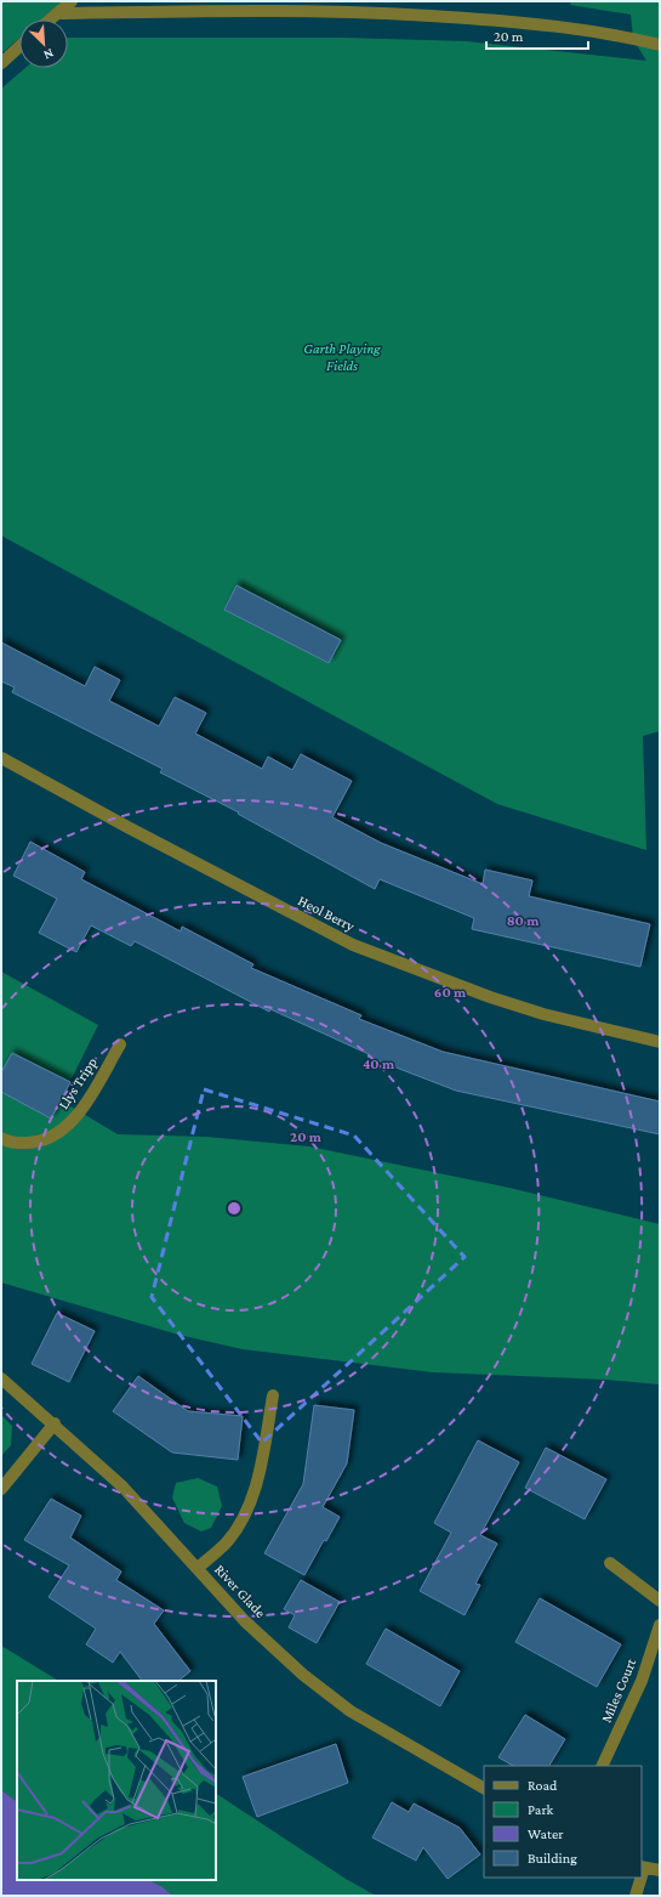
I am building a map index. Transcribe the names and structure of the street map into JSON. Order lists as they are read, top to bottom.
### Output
{
  "streets": {
    "street": [
      "Heol Berry",
      "Llys Tripp",
      "River Glade",
      "Miles Court"
    ]
  },
  "parks": ["Garth Playing Fields"],
  "legend": [
    "Road",
    "Park",
    "Water",
    "Building"
  ],
  "scale_bar": "20 m",
  "north": "bottom right",
  "rings": [
    "80 m",
    "60 m",
    "40 m",
    "20 m"
  ]
}
